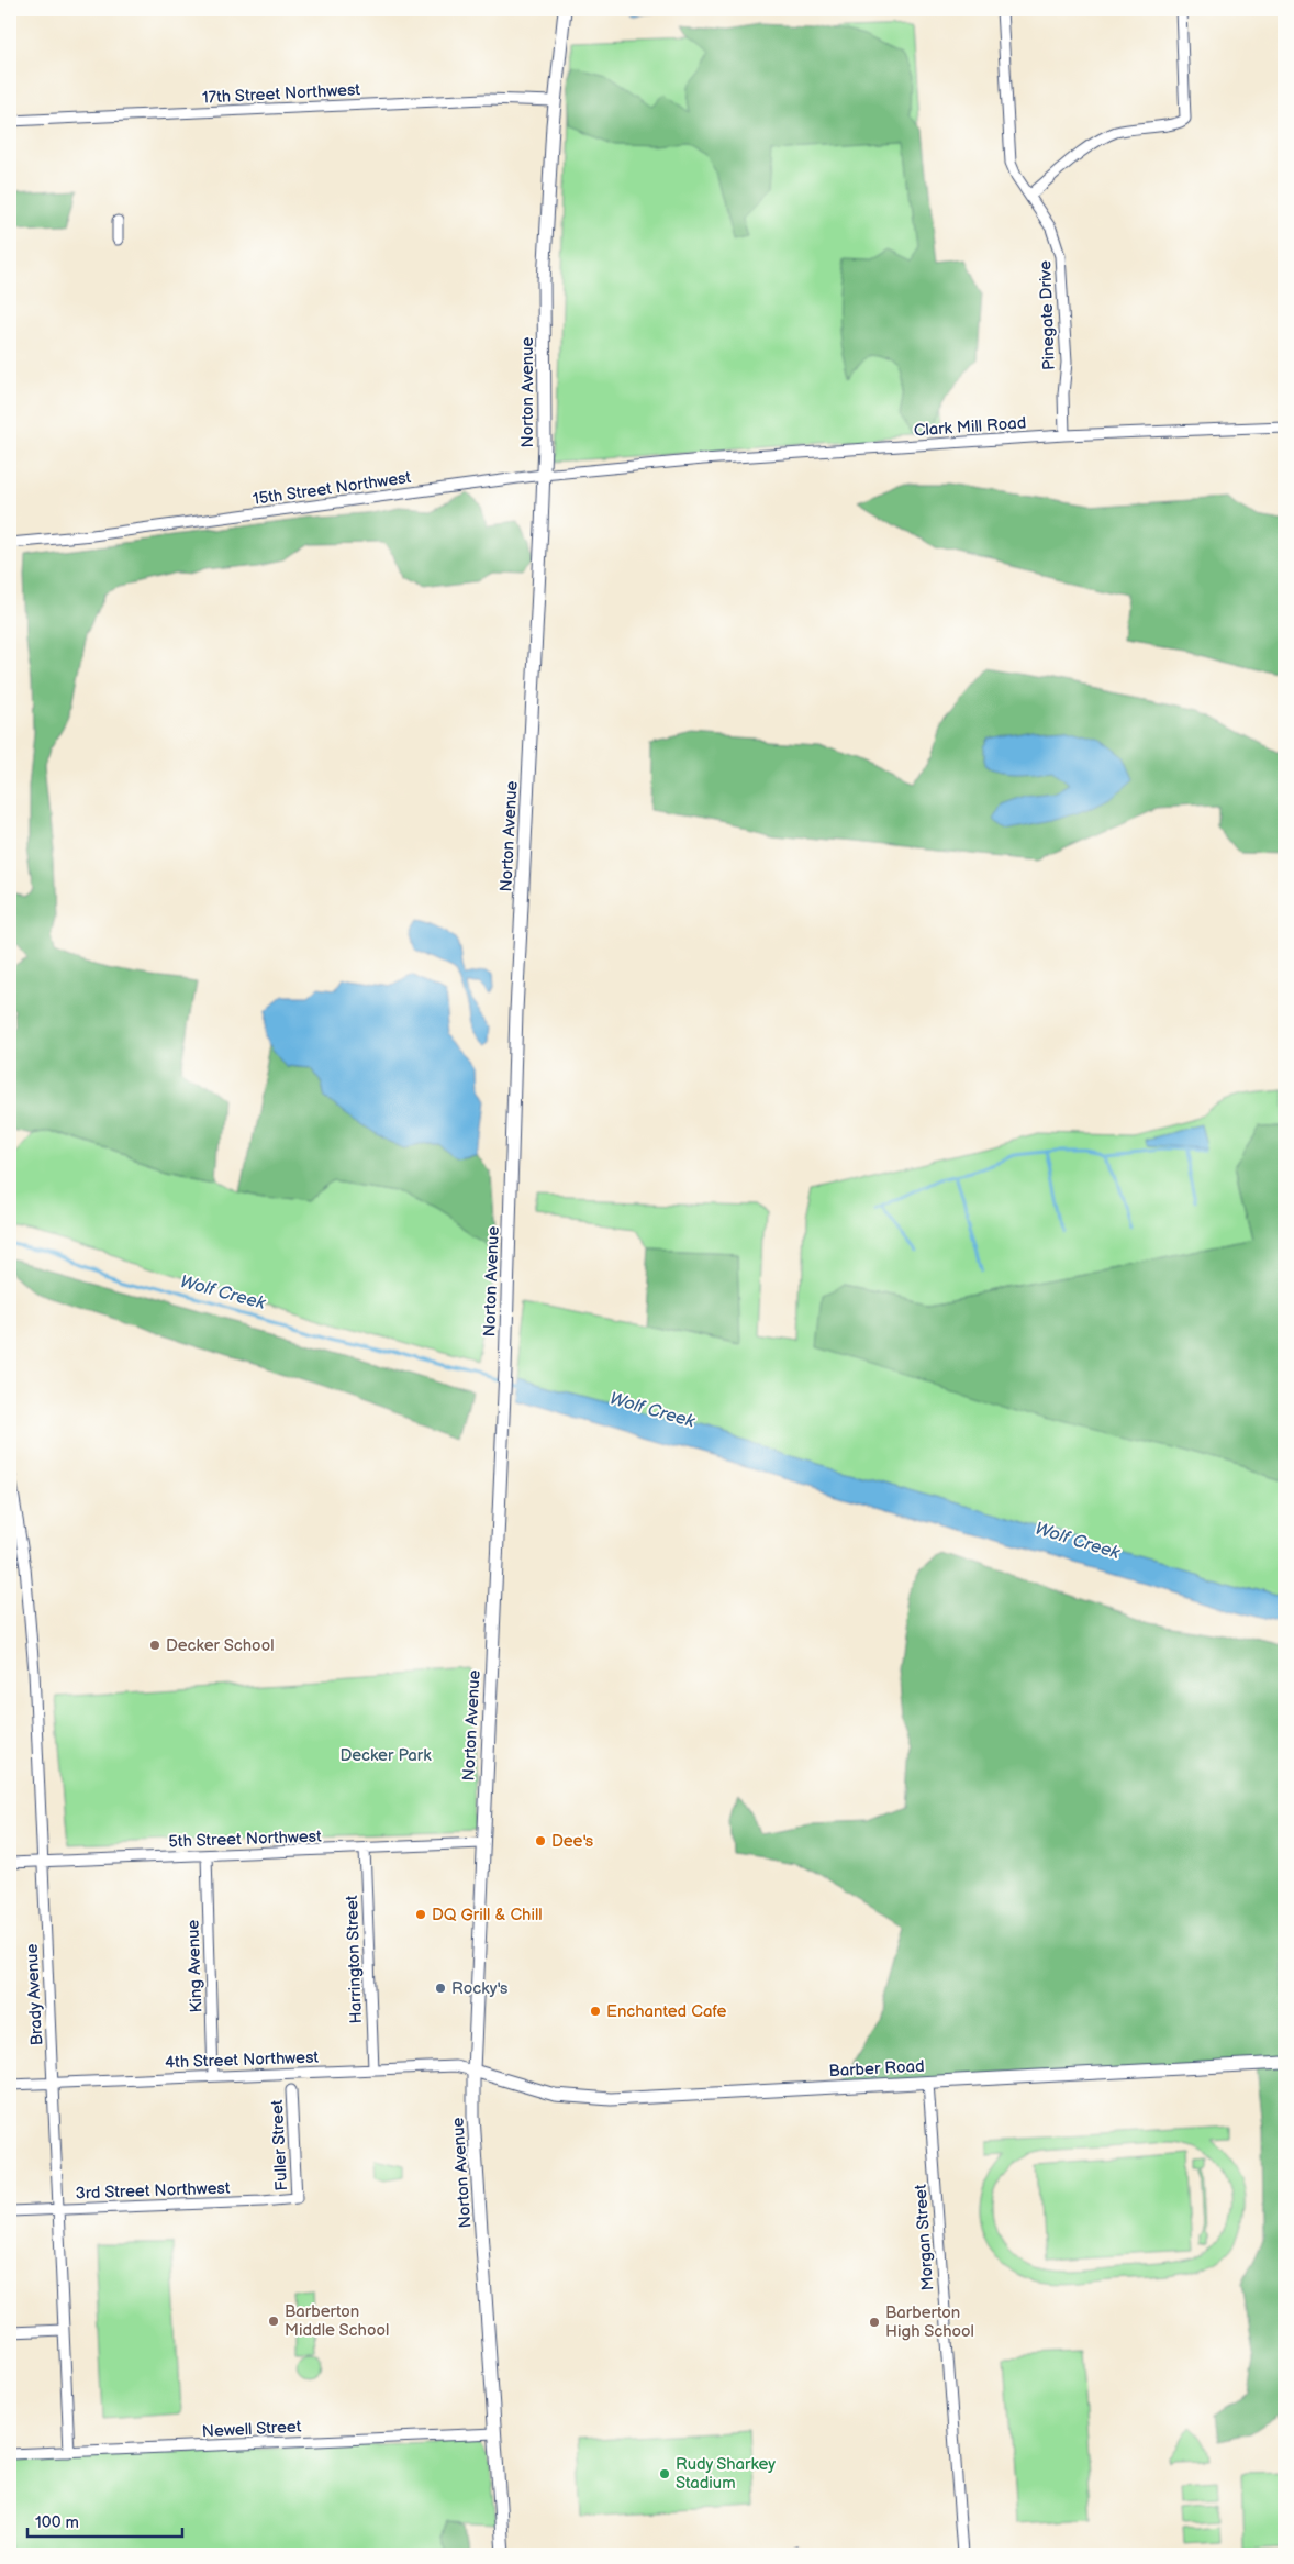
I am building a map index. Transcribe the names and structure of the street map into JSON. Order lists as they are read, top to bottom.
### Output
{
  "streets": {
    "main road": ["Norton Avenue", "Barber Road"],
    "street": [
      "17th Street Northwest",
      "Pinegate Drive",
      "Clark Mill Road",
      "15th Street Northwest",
      "5th Street Northwest",
      "Harrington Street",
      "King Avenue",
      "Brady Avenue",
      "4th Street Northwest",
      "Fuller Street",
      "3rd Street Northwest",
      "Morgan Street",
      "Newell Street"
    ]
  },
  "crossings": [
    ["17th Street Northwest", "Norton Avenue"],
    ["Pinegate Drive", "Clark Mill Road"],
    ["Norton Avenue", "15th Street Northwest"],
    ["Norton Avenue", "5th Street Northwest"],
    ["Norton Avenue", "4th Street Northwest"],
    ["Norton Avenue", "Barber Road"],
    ["Norton Avenue", "Newell Street"],
    ["Clark Mill Road", "15th Street Northwest"],
    ["5th Street Northwest", "Harrington Street"],
    ["5th Street Northwest", "King Avenue"],
    ["5th Street Northwest", "Brady Avenue"],
    ["Harrington Street", "4th Street Northwest"],
    ["King Avenue", "4th Street Northwest"],
    ["Brady Avenue", "4th Street Northwest"],
    ["Brady Avenue", "3rd Street Northwest"],
    ["Brady Avenue", "Newell Street"],
    ["4th Street Northwest", "Barber Road"],
    ["Barber Road", "Morgan Street"],
    ["Fuller Street", "3rd Street Northwest"]
  ],
  "water": ["Wolf Creek"],
  "parks": ["Decker Park"],
  "places": [
    "Decker School",
    "Dee's",
    "DQ Grill & Chill",
    "Rocky's",
    "Enchanted Cafe",
    "Barberton Middle School",
    "Barberton High School",
    "Rudy Sharkey Stadium"
  ],
  "scale_bar": "100 m"
}
